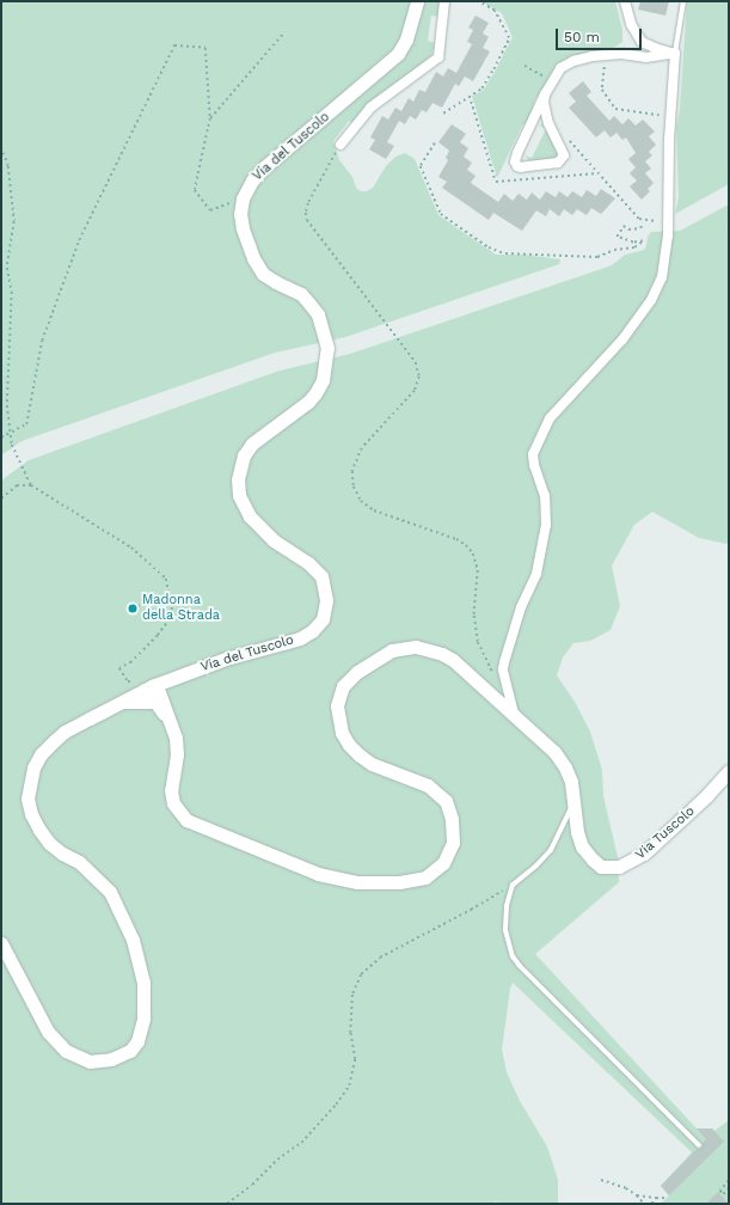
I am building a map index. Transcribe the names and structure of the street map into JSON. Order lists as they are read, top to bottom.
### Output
{
  "streets": {
    "street": ["Via del Tuscolo", "Via Tuscolo"]
  },
  "places": ["Madonna della Strada"],
  "scale_bar": "50 m"
}
